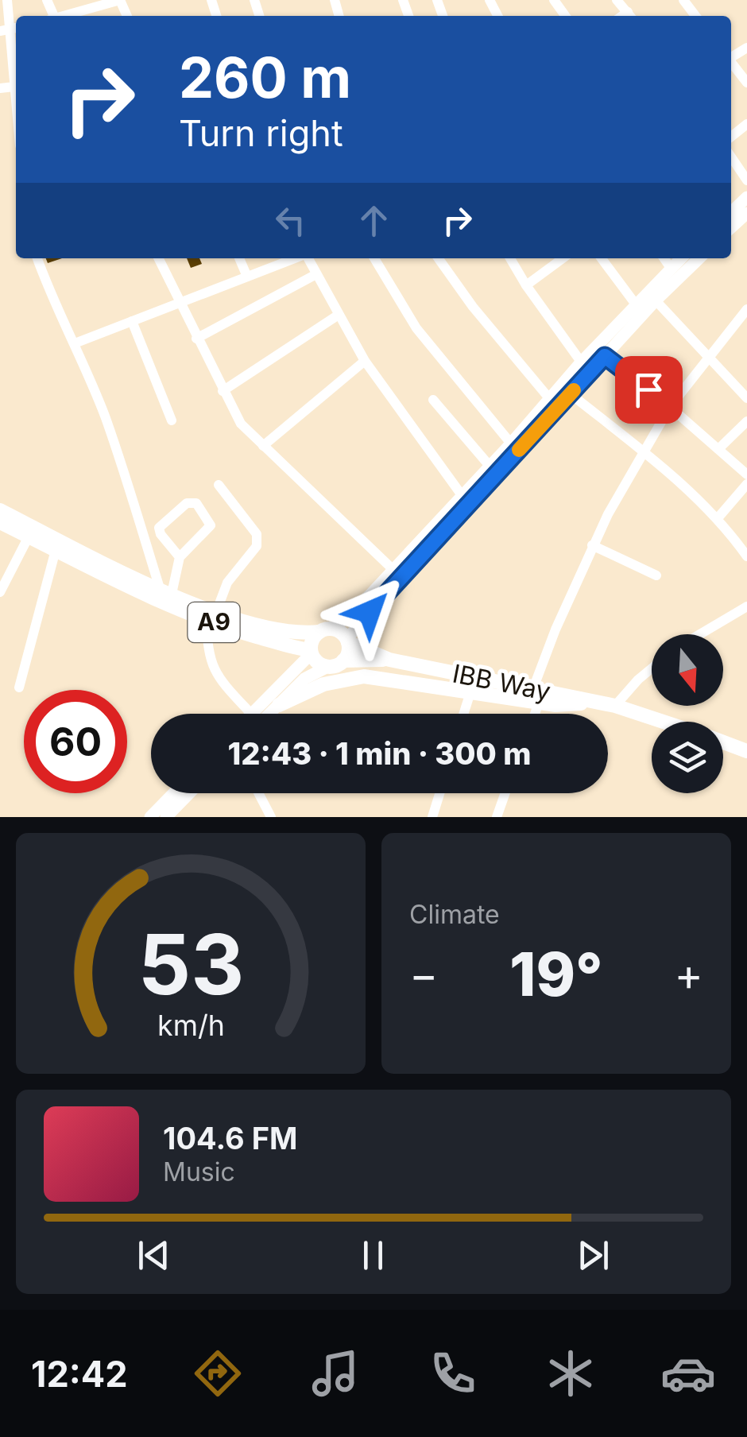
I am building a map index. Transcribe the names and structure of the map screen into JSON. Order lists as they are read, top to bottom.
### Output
{
  "streets": {
    "highway": ["A9", "IBB Way"]
  },
  "crossings": [
    ["A9", "IBB Way"]
  ],
  "north": "bottom",
  "page": {
    "turn": ["260 m", "Turn right"],
    "limit": "60",
    "trip": "12:43 · 1 min · 300 m",
    "tile": "Climate",
    "heat": ["−", "19°", "+"],
    "song": ["104.6 FM", "Music"],
    "tabs": "12:42",
    "gauge": ["53", "km/h"]
  }
}
